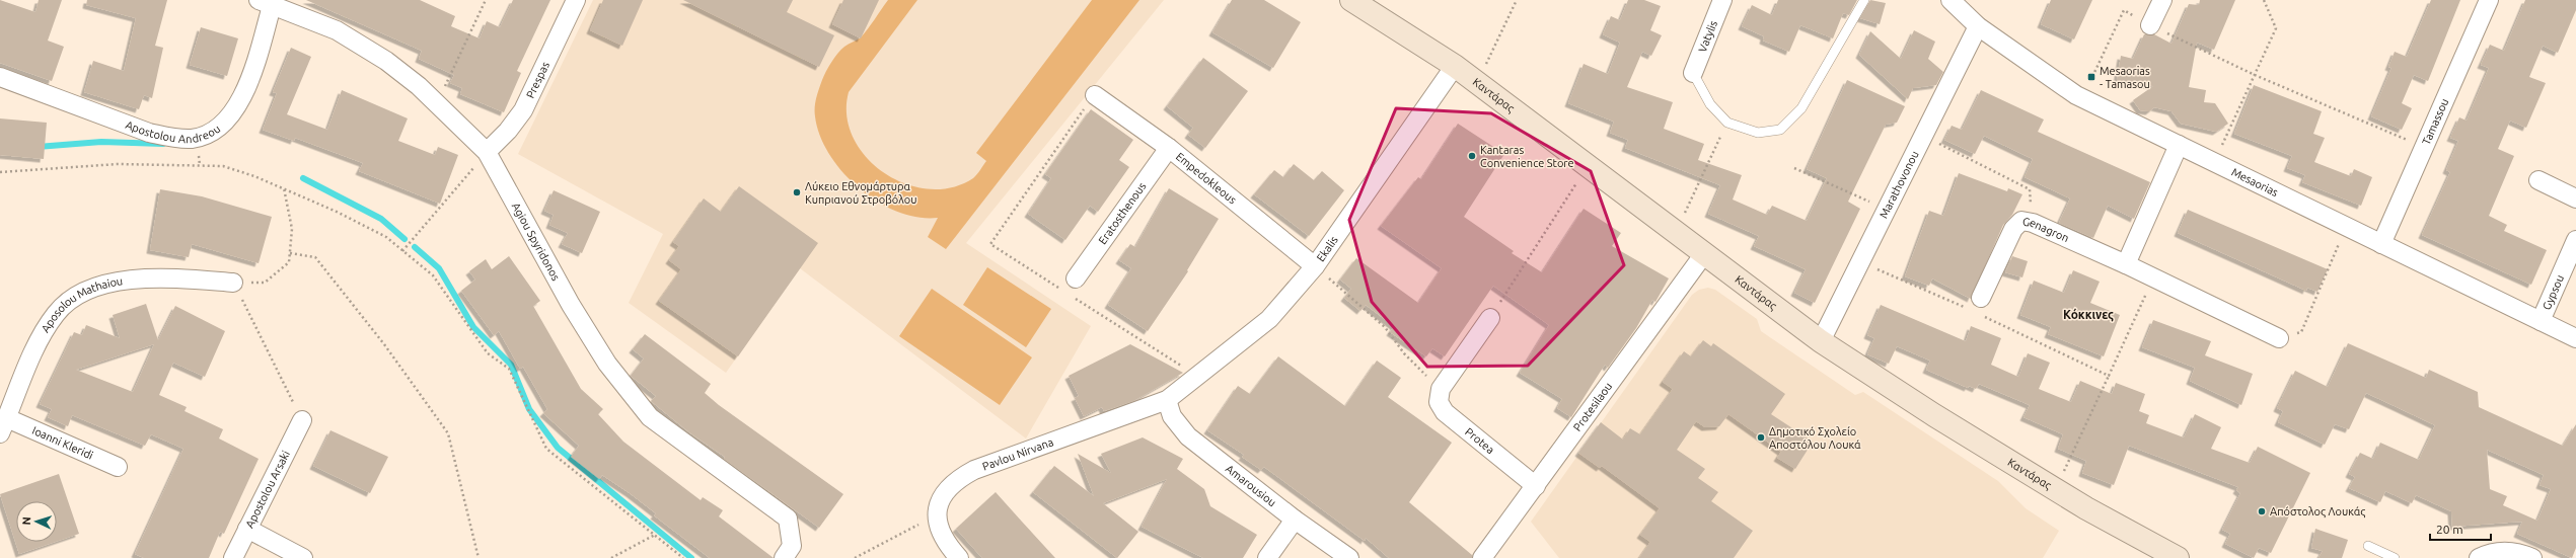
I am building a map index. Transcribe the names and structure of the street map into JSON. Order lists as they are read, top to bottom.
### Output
{
  "streets": {
    "street": [
      "Vatylis",
      "Prespas",
      "Καντάρας",
      "Apostolou Andreou",
      "Tamassou",
      "Empedokleous",
      "Mesaorias",
      "Marathovonou",
      "Eratosthenous",
      "Genagron",
      "Agiou Spyridonos",
      "Ekalis",
      "Gypsou",
      "Aposolou Mathaiou",
      "Protesilaou",
      "Protea",
      "Ioanni Kleridi",
      "Pavlou Nirvana",
      "Amarousiou",
      "Apostolou Arsaki"
    ]
  },
  "crossings": [
    ["Prespas", "Agiou Spyridonos"],
    ["Καντάρας", "Marathovonou"],
    ["Καντάρας", "Ekalis"],
    ["Καντάρας", "Protesilaou"],
    ["Apostolou Andreou", "Agiou Spyridonos"],
    ["Tamassou", "Mesaorias"],
    ["Empedokleous", "Eratosthenous"],
    ["Empedokleous", "Ekalis"],
    ["Mesaorias", "Marathovonou"],
    ["Mesaorias", "Gypsou"],
    ["Ekalis", "Pavlou Nirvana"],
    ["Ekalis", "Amarousiou"],
    ["Aposolou Mathaiou", "Ioanni Kleridi"],
    ["Protesilaou", "Protea"],
    ["Pavlou Nirvana", "Amarousiou"]
  ],
  "districts": ["Κόκκινες"],
  "places": {
    "transit": ["Mesaorias - Tamasou"],
    "other": [
      "Kantaras Convenience Store",
      "Λύκειο Εθνομάρτυρα Κυπριανού Στροβόλου",
      "Δημοτικό Σχολείο Αποστόλου Λουκά",
      "Απόστολος Λουκάς"
    ]
  },
  "scale_bar": "20 m",
  "north": "left"
}
